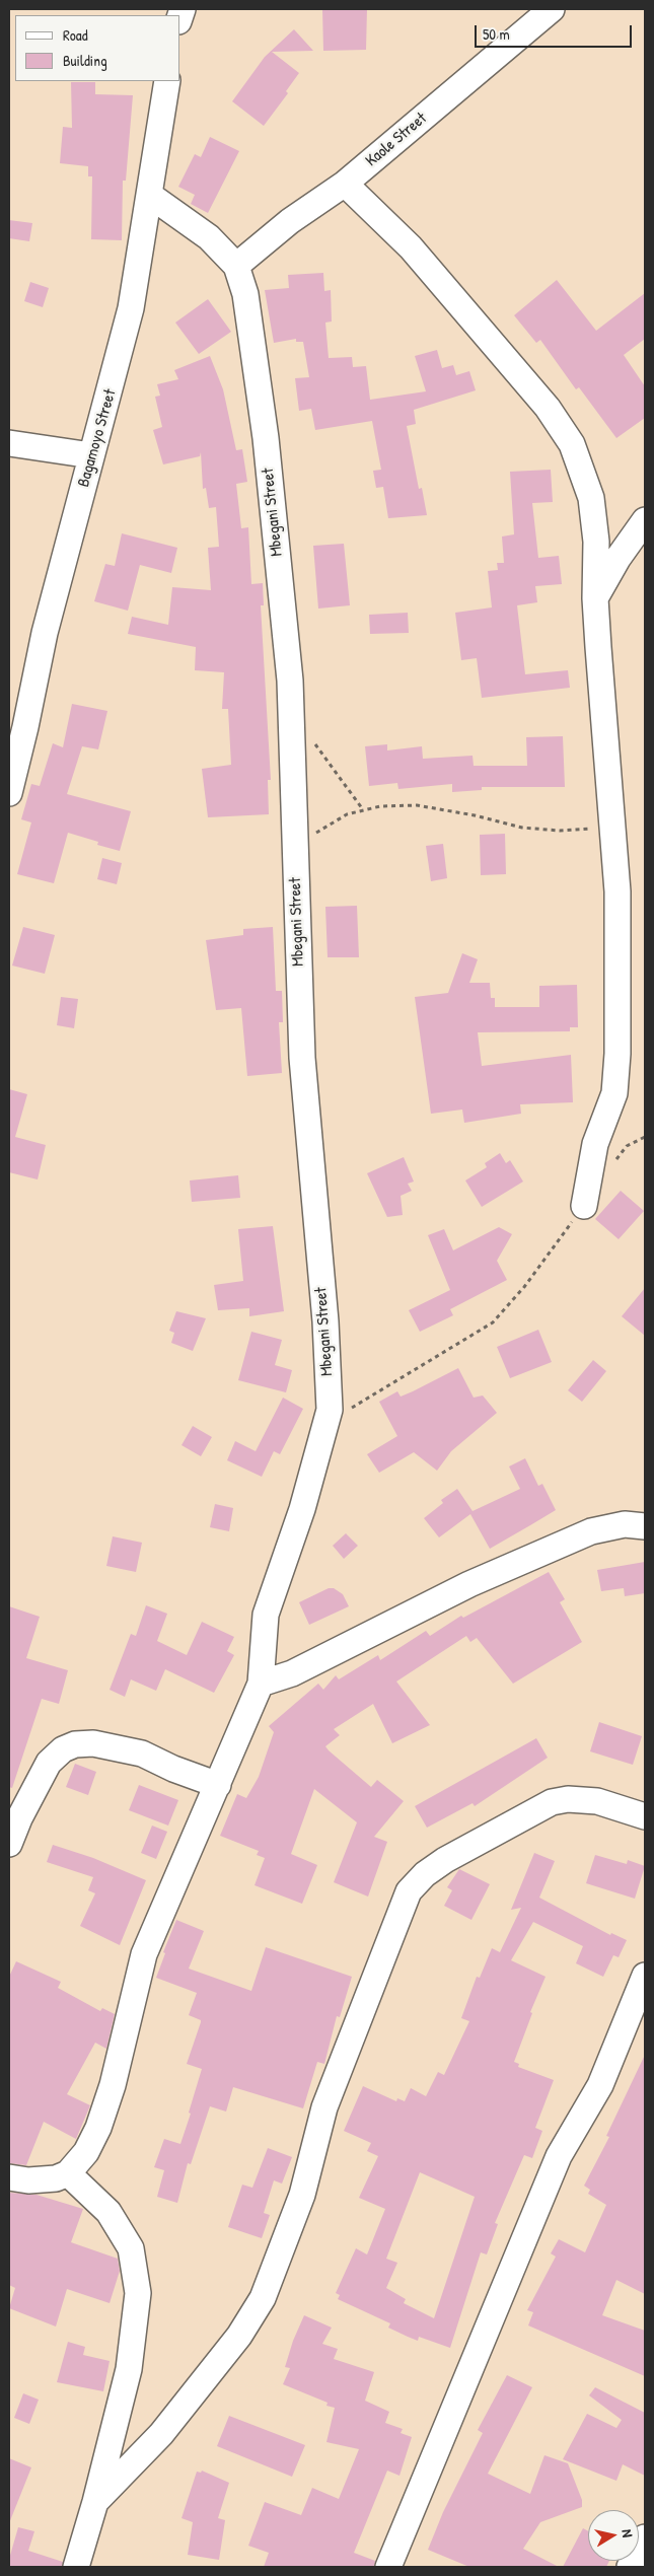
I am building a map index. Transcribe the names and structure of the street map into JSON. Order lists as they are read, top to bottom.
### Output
{
  "streets": {
    "street": ["Kaole Street", "Bagamoyo Street", "Mbegani Street"]
  },
  "crossings": [
    ["Kaole Street", "Mbegani Street"],
    ["Bagamoyo Street", "Mbegani Street"]
  ],
  "legend": ["Road", "Building"],
  "scale_bar": "50 m",
  "north": "right"
}
